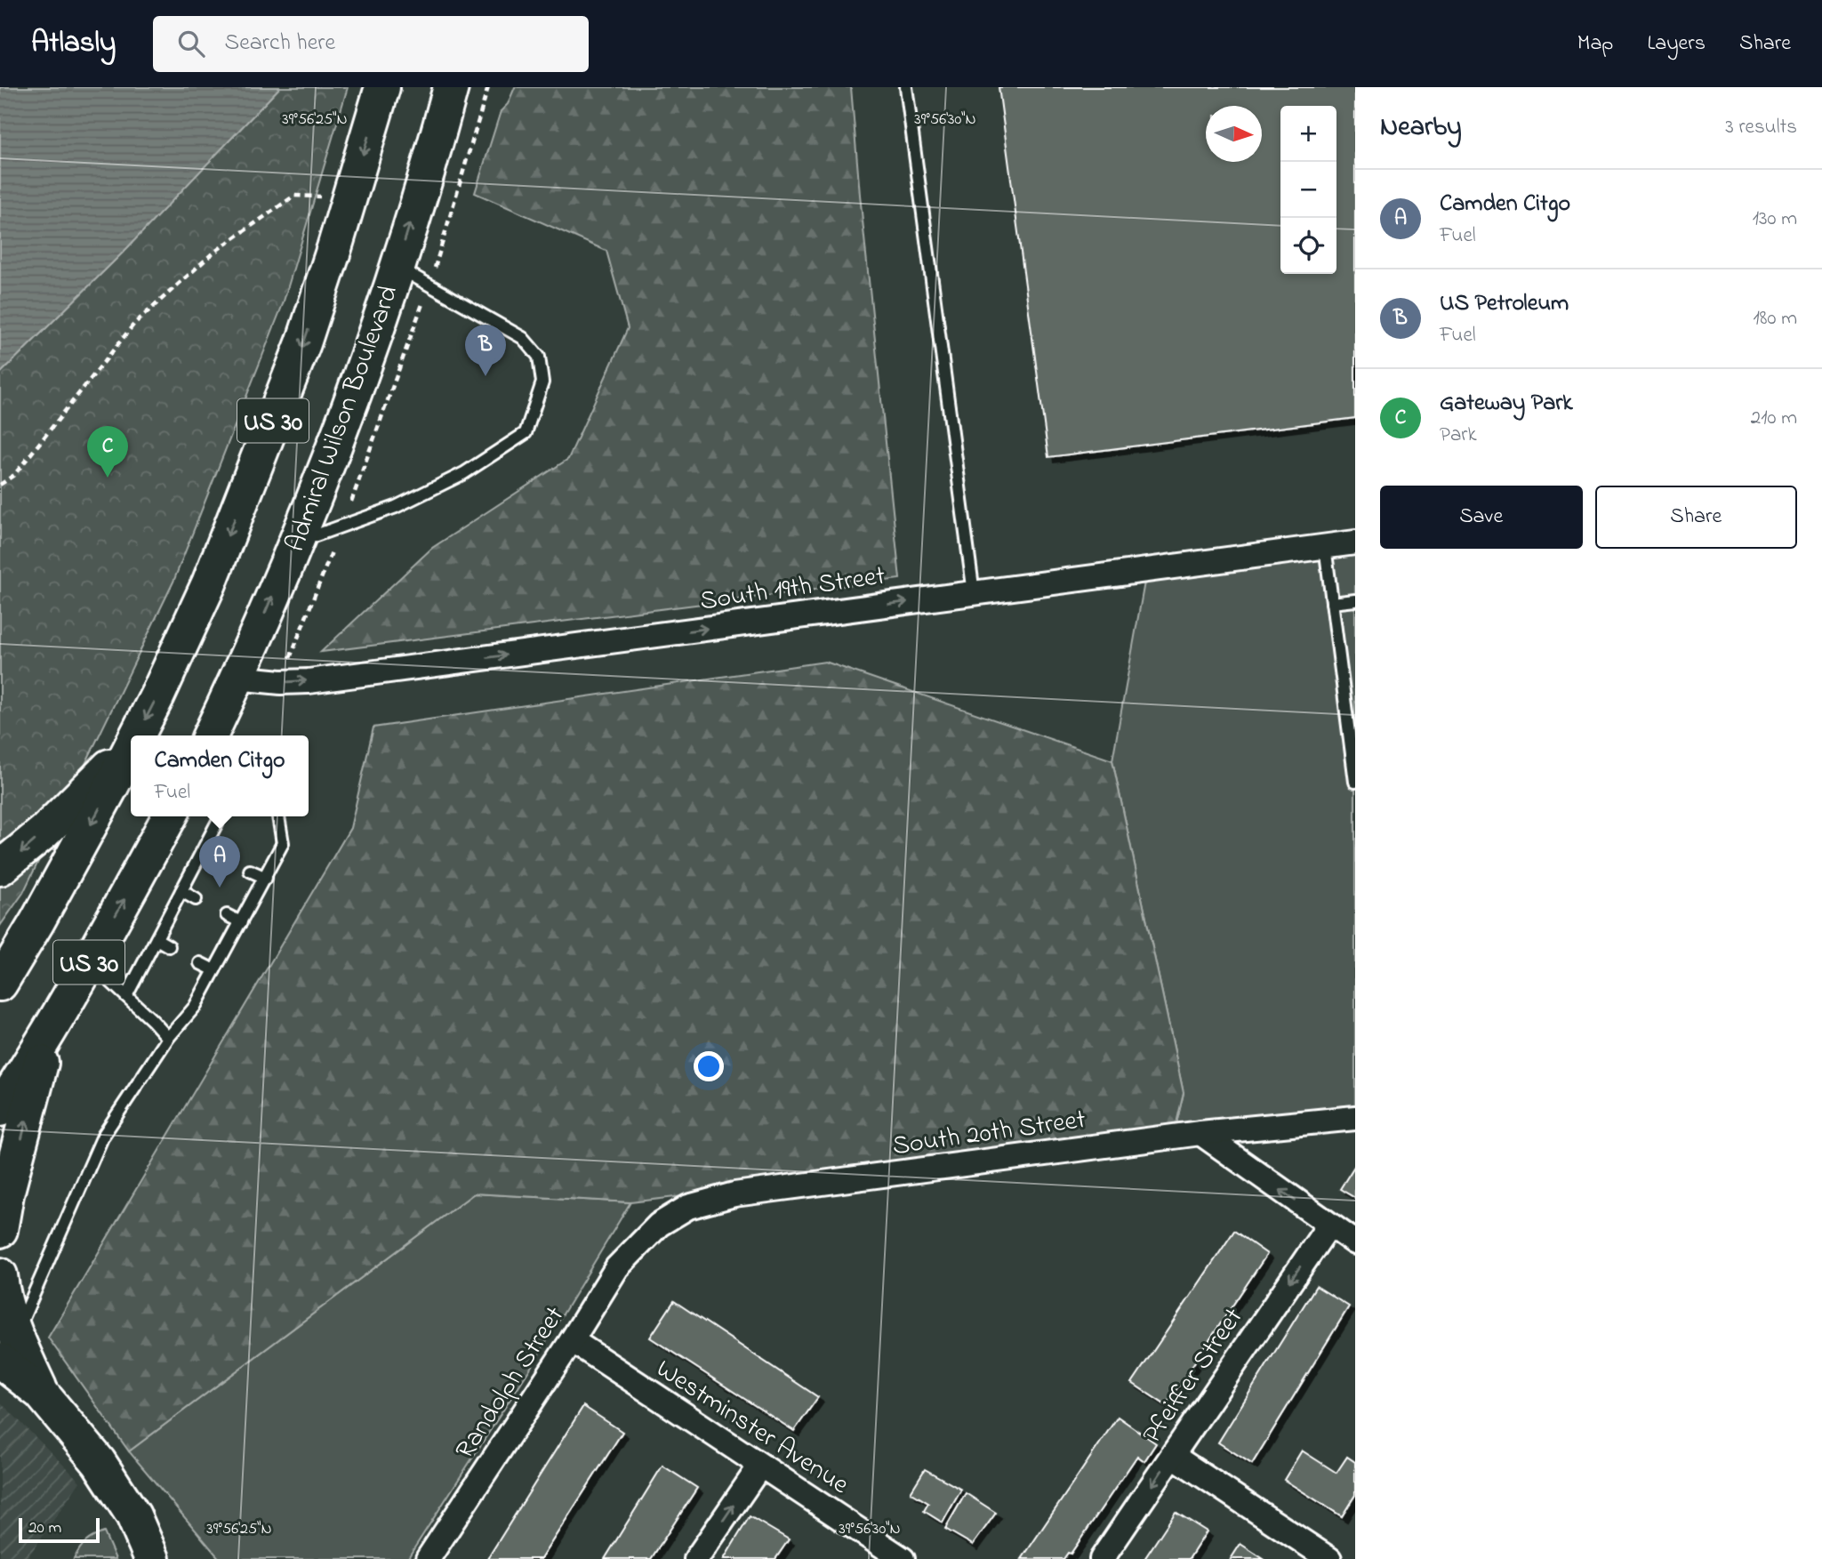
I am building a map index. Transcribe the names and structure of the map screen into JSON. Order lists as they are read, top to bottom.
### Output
{
  "streets": {
    "highway": ["Admiral Wilson Boulevard", "US 30"],
    "street": [
      "South 19th Street",
      "South 20th Street",
      "Pfeiffer Street",
      "Randolph Street",
      "Westminster Avenue"
    ]
  },
  "crossings": [
    ["Admiral Wilson Boulevard", "South 19th Street"],
    ["South 20th Street", "Randolph Street"],
    ["Randolph Street", "Westminster Avenue"]
  ],
  "one_way": ["South 19th Street", "Pfeiffer Street"],
  "scale_bar": "20 m",
  "north": "right",
  "page": {
    "header": "Atlasly",
    "search": "Search here",
    "nav": ["Map", "Layers", "Share"],
    "heading": ["Nearby", "3 results"],
    "map_buttons": ["+", "−"],
    "list": [
      {
        "mark": "A",
        "name": "Camden Citgo",
        "note": "Fuel",
        "value": "130 m"
      },
      {
        "mark": "B",
        "name": "US Petroleum",
        "note": "Fuel",
        "value": "180 m"
      },
      {
        "mark": "C",
        "name": "Gateway Park",
        "note": "Park",
        "value": "210 m"
      }
    ],
    "pins": ["B", "C", "A"],
    "buttons": ["Save", "Share"],
    "popup": ["Camden Citgo", "Fuel"],
    "scale": "20 m"
  },
  "coordinates": ["39°56'25\"N", "39°56'30\"N"]
}
